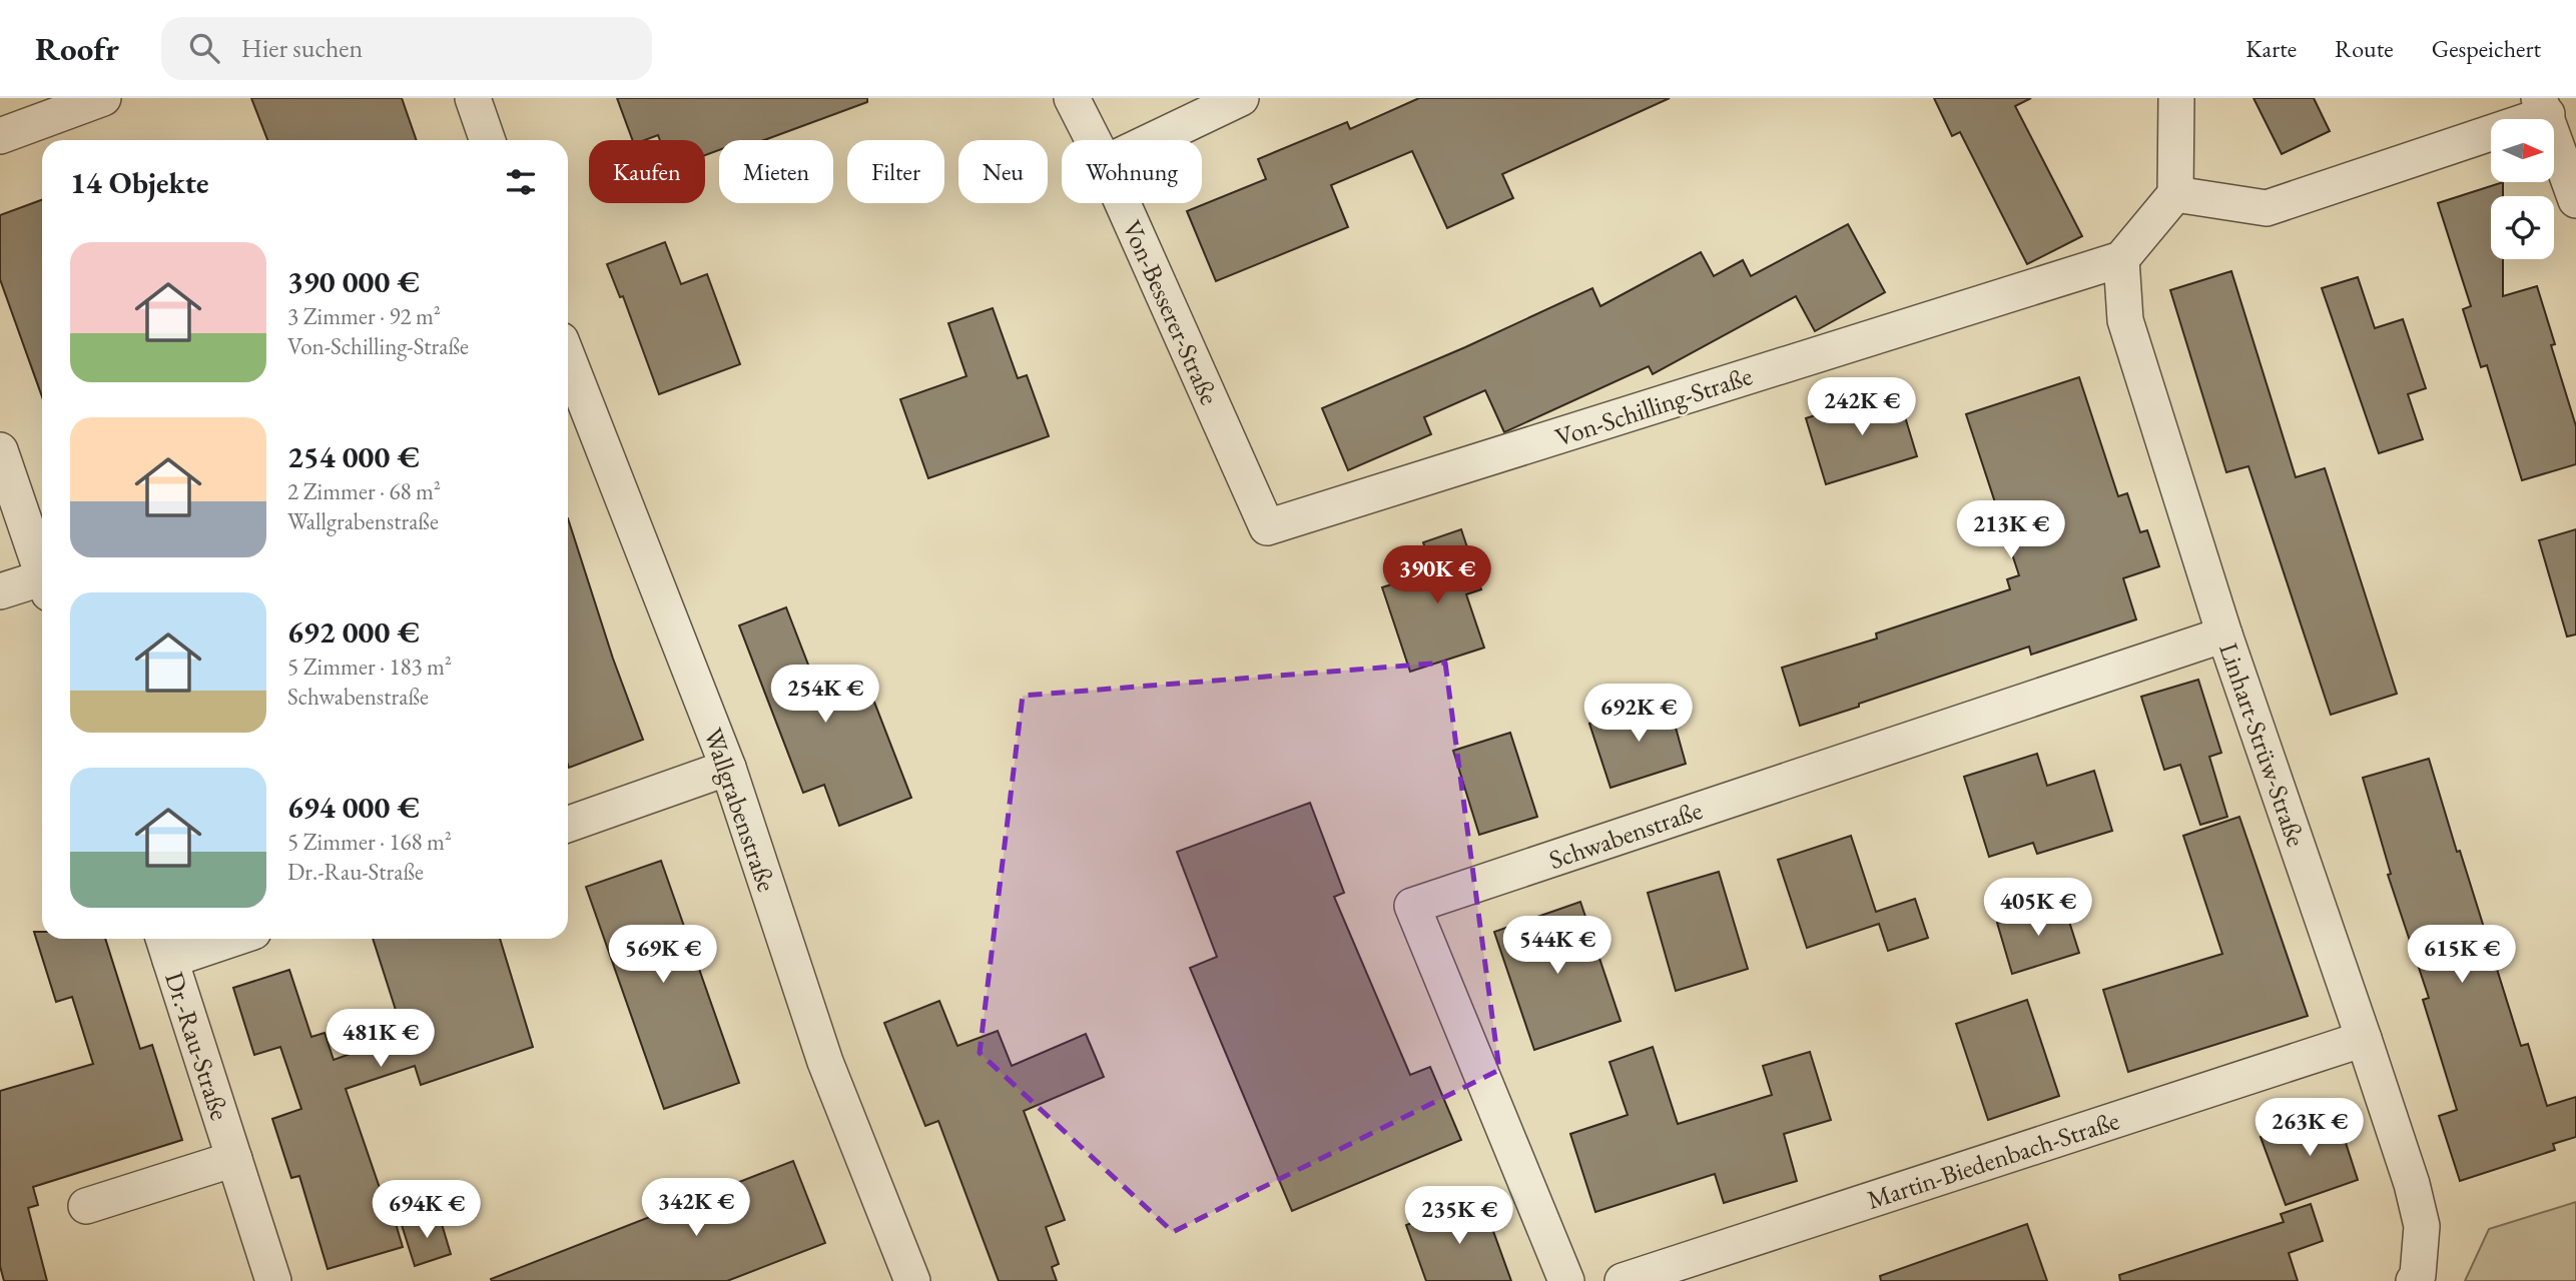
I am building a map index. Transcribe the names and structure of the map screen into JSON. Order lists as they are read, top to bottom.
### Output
{
  "streets": {
    "street": [
      "Von-Besserer-Straße",
      "Von-Schilling-Straße",
      "Linhart-Strüw-Straße",
      "Wallgrabenstraße",
      "Schwabenstraße",
      "Dr.-Rau-Straße",
      "Martin-Biedenbach-Straße"
    ]
  },
  "crossings": [
    ["Von-Besserer-Straße", "Von-Schilling-Straße"],
    ["Von-Schilling-Straße", "Linhart-Strüw-Straße"],
    ["Linhart-Strüw-Straße", "Schwabenstraße"],
    ["Linhart-Strüw-Straße", "Martin-Biedenbach-Straße"]
  ],
  "north": "right",
  "page": {
    "header": "Roofr",
    "search": "Hier suchen",
    "nav": ["Karte", "Route", "Gespeichert"],
    "chip": [
      "Kaufen",
      "Mieten",
      "Filter",
      "Neu",
      "Wohnung"
    ],
    "heading": "14 Objekte",
    "list": [
      {
        "name": "390 000 €",
        "note": "3 Zimmer · 92 m² · Von-Schilling-Straße"
      },
      {
        "name": "254 000 €",
        "note": "2 Zimmer · 68 m² · Wallgrabenstraße"
      },
      {
        "name": "692 000 €",
        "note": "5 Zimmer · 183 m² · Schwabenstraße"
      },
      {
        "name": "694 000 €",
        "note": "5 Zimmer · 168 m² · Dr.-Rau-Straße"
      }
    ],
    "price": [
      "242K €",
      "213K €",
      "390K €",
      "254K €",
      "692K €",
      "405K €",
      "544K €",
      "569K €",
      "615K €",
      "481K €",
      "263K €",
      "342K €",
      "694K €",
      "235K €"
    ]
  }
}
